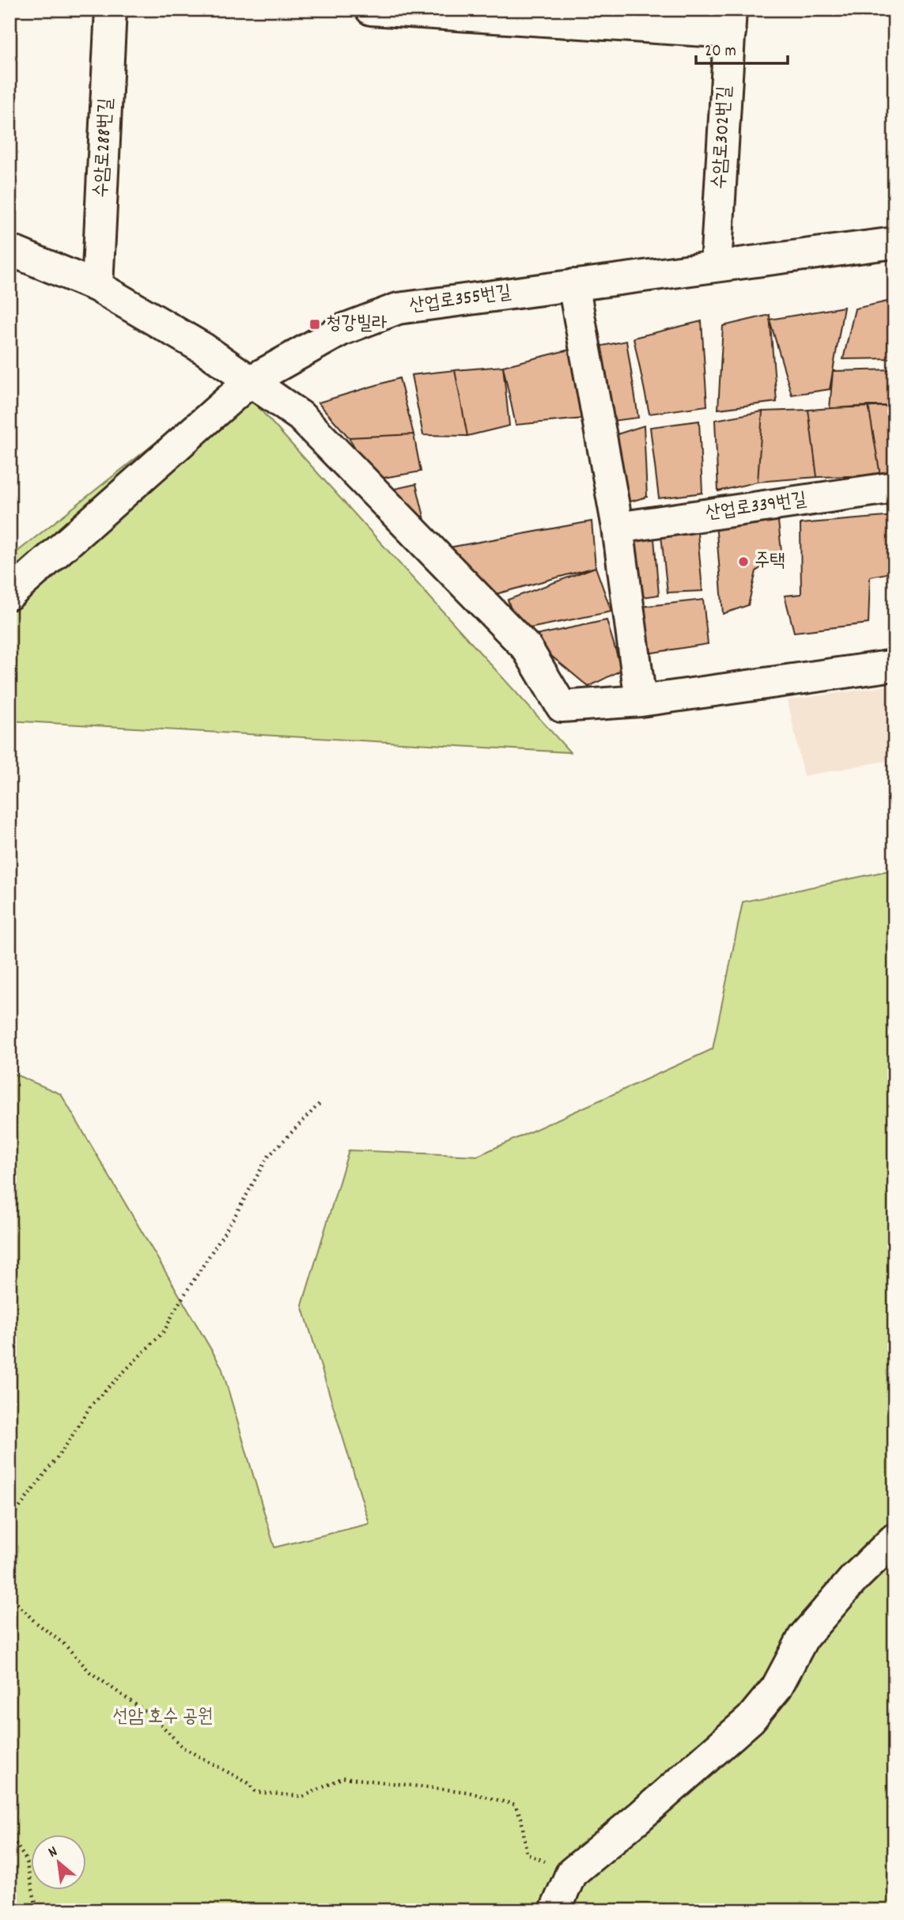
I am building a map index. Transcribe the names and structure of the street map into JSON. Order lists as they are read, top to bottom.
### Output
{
  "streets": {
    "street": [
      "수암로302번길",
      "수암로288번길",
      "산업로355번길",
      "산업로339번길"
    ]
  },
  "crossings": [
    ["수암로302번길", "산업로355번길"]
  ],
  "parks": ["선암 호수 공원"],
  "places": {
    "transit": ["청강빌라"],
    "other": ["주택"]
  },
  "scale_bar": "20 m",
  "north": "top left"
}
